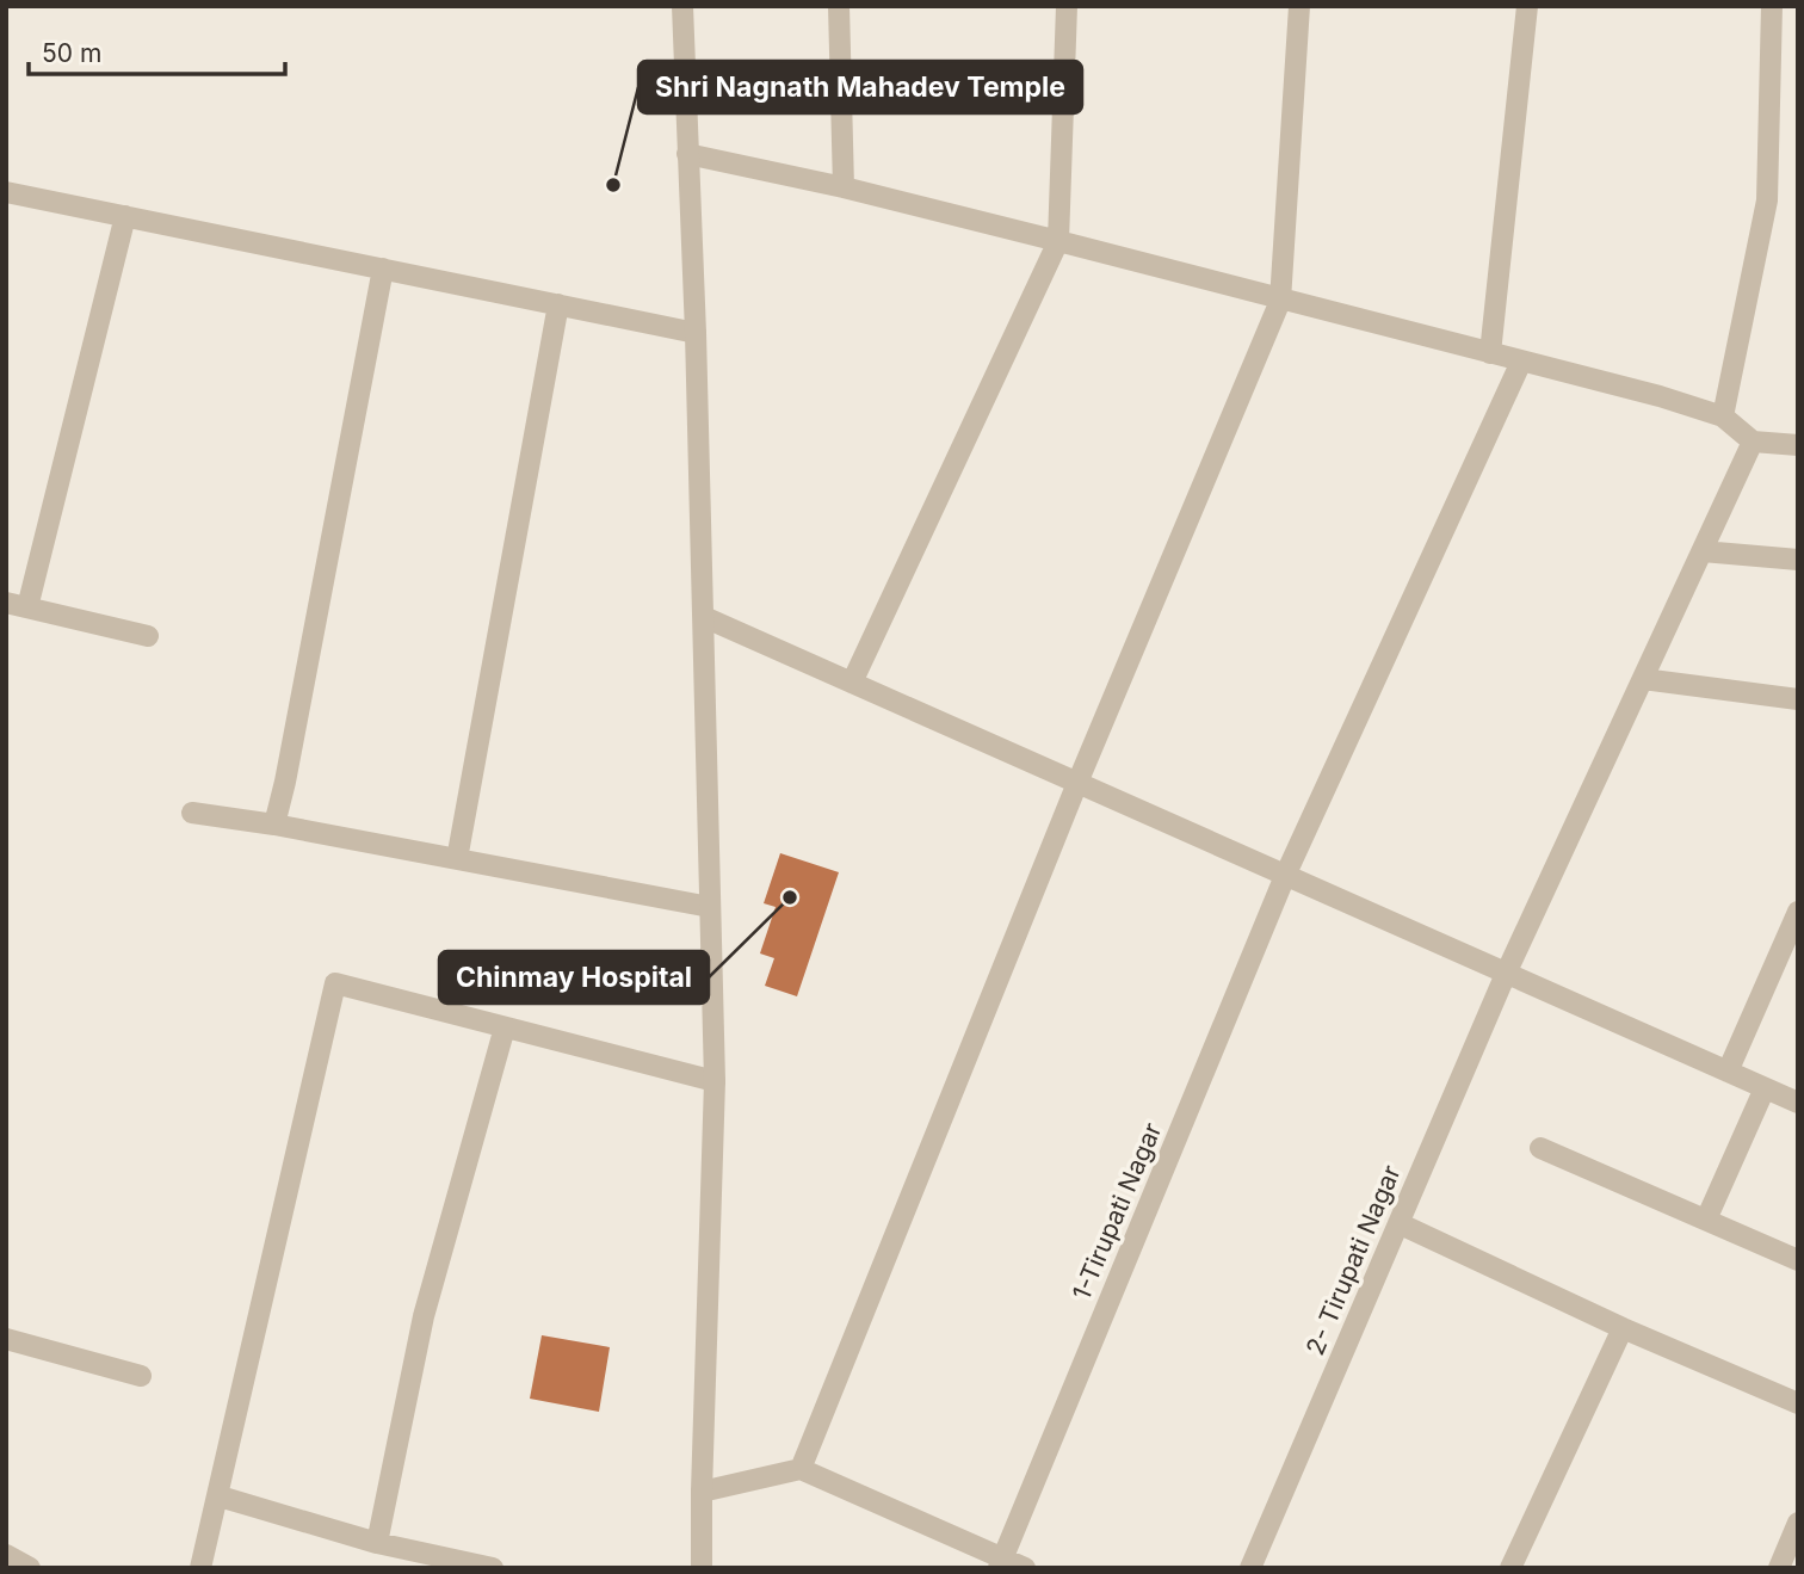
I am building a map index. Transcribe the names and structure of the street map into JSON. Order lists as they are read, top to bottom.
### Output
{
  "streets": {
    "street": ["1-Tirupati Nagar", "2- Tirupati Nagar"]
  },
  "places": ["Shri Nagnath Mahadev Temple", "Chinmay Hospital"],
  "scale_bar": "50 m"
}
